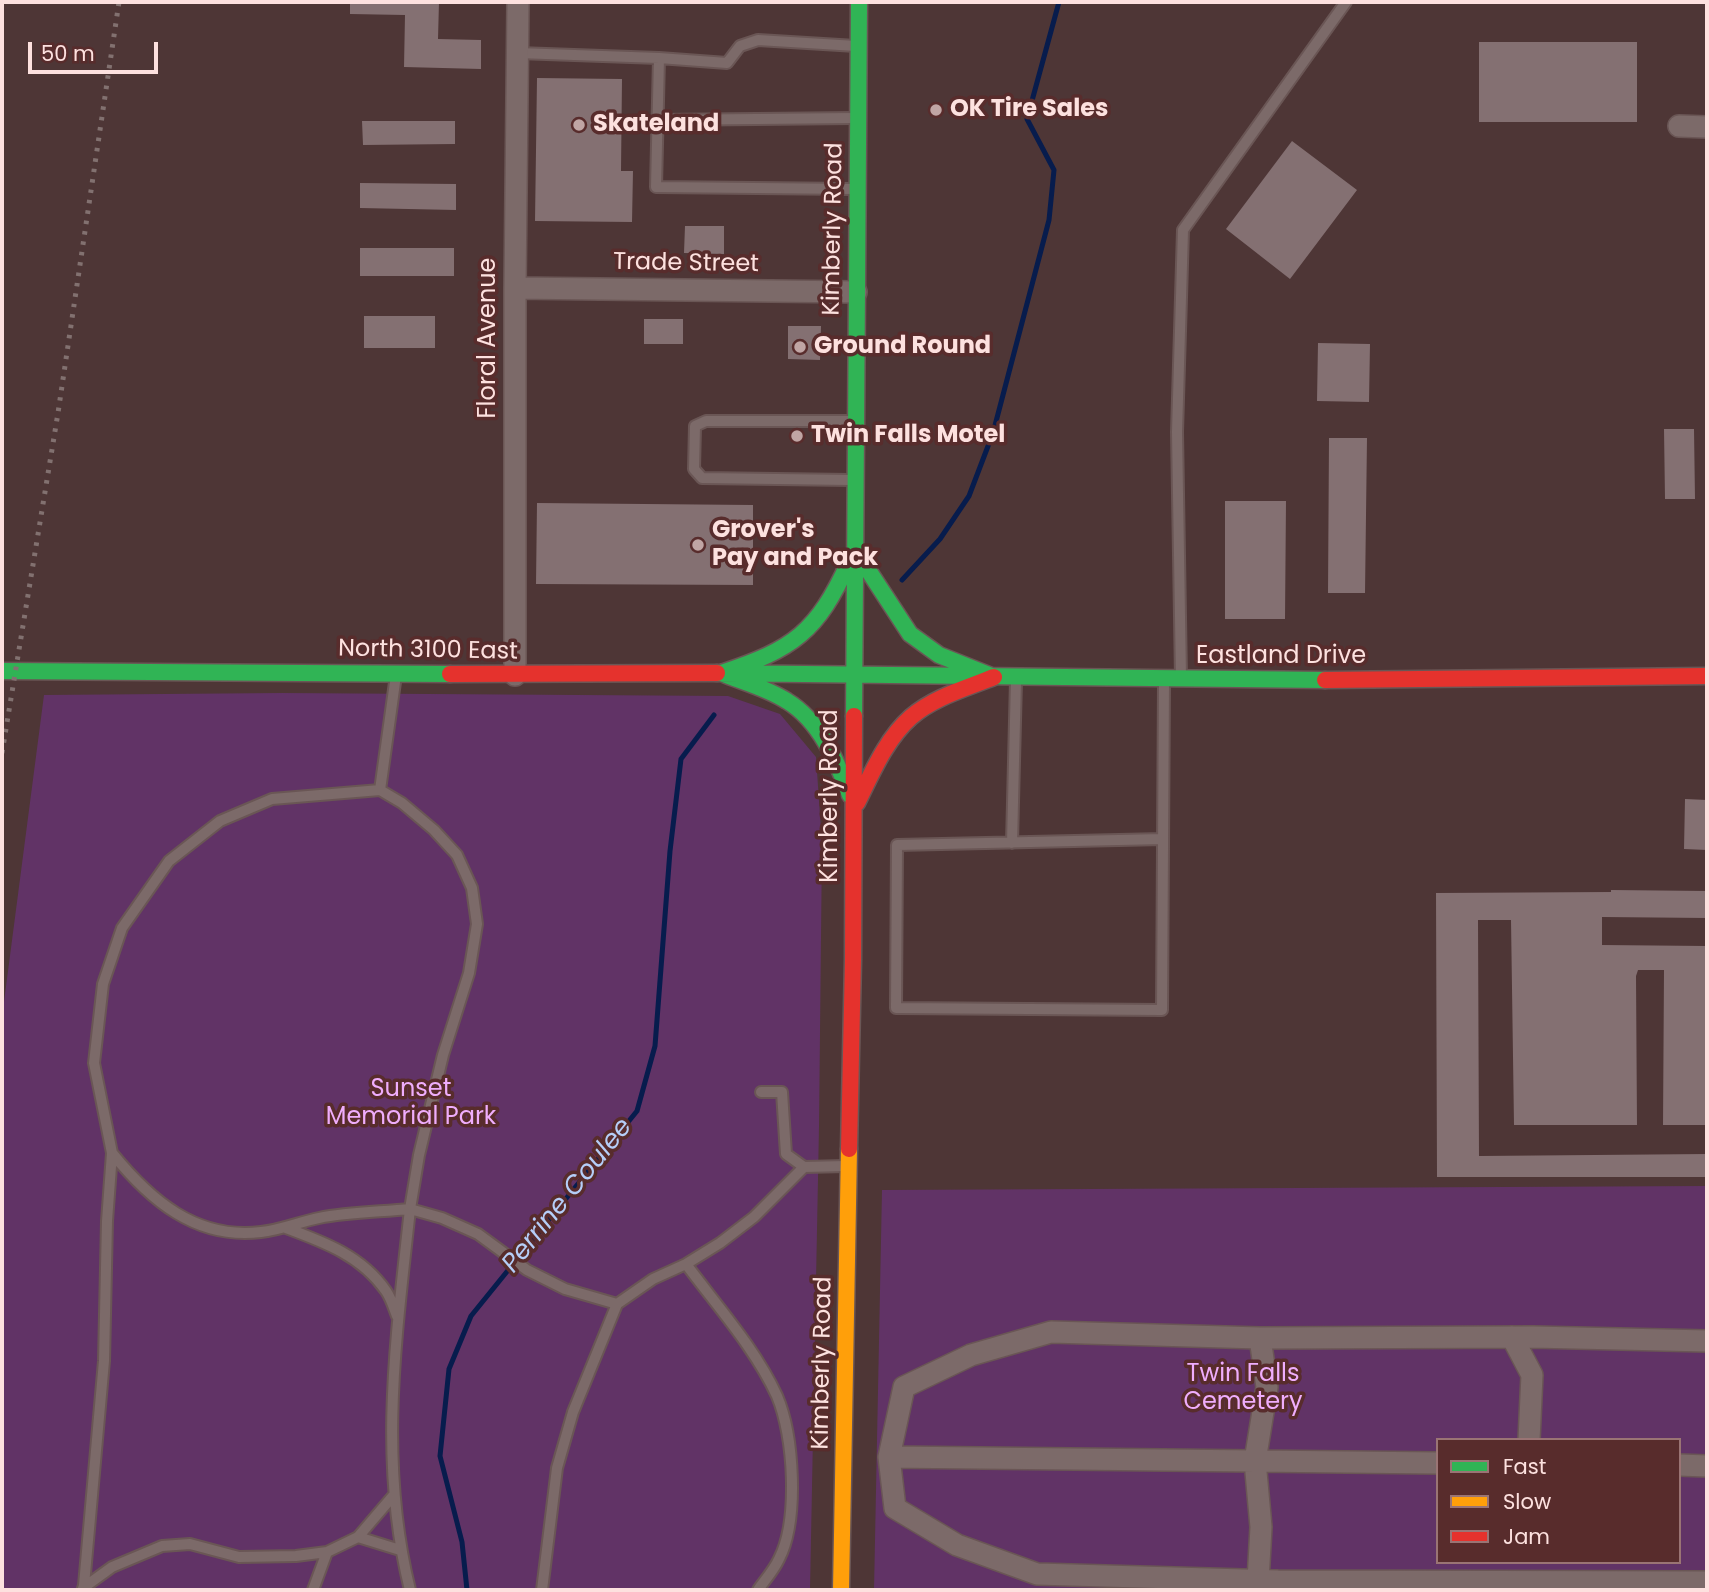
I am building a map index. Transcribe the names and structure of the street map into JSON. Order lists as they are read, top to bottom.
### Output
{
  "streets": {
    "main road": ["Kimberly Road", "North 3100 East", "Eastland Drive"],
    "street": ["Trade Street", "Floral Avenue"]
  },
  "crossings": [
    ["Kimberly Road", "Trade Street"],
    ["Kimberly Road", "North 3100 East"],
    ["Kimberly Road", "Eastland Drive"],
    ["Trade Street", "Floral Avenue"],
    ["Floral Avenue", "North 3100 East"],
    ["North 3100 East", "Eastland Drive"]
  ],
  "water": ["Perrine Coulee"],
  "parks": ["Sunset Memorial Park", "Twin Falls Cemetery"],
  "places": [
    "OK Tire Sales",
    "Skateland",
    "Ground Round",
    "Twin Falls Motel",
    "Grover's Pay and Pack"
  ],
  "legend": ["Fast", "Slow", "Jam"],
  "scale_bar": "50 m"
}
